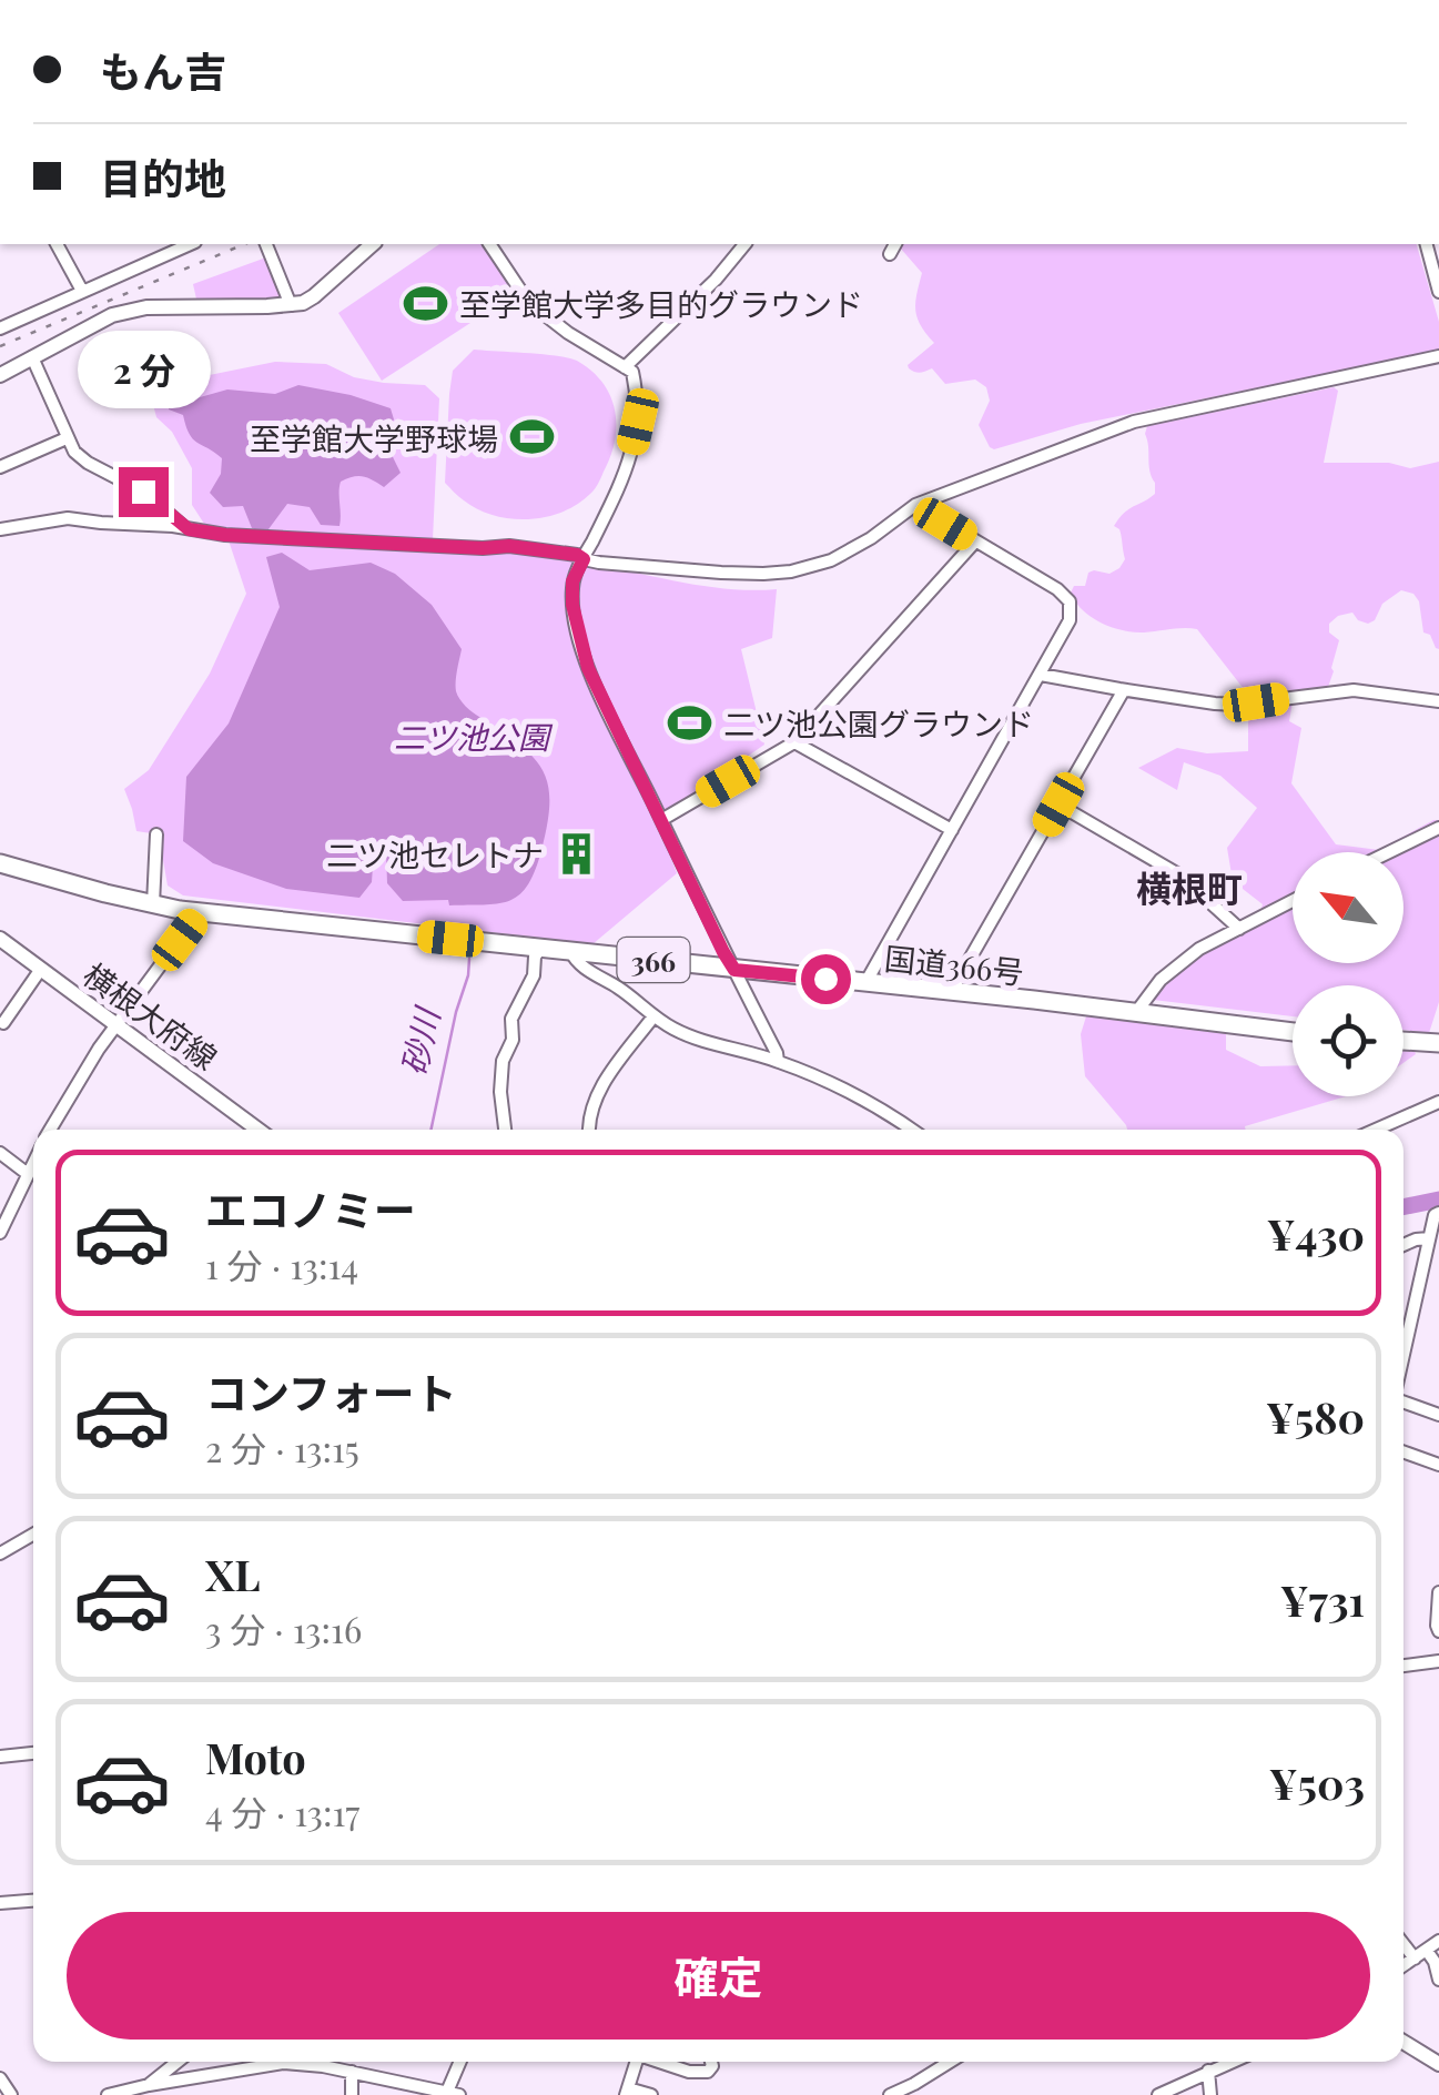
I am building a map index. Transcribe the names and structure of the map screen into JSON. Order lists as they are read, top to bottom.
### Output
{
  "streets": {
    "highway": ["366", "国道366号"],
    "main road": ["横根大府線"]
  },
  "districts": ["横根町"],
  "water": ["砂川"],
  "parks": ["二ツ池公園"],
  "places": {
    "sports": ["至学館大学多目的グラウンド", "至学館大学野球場", "二ツ池公園グラウンド"],
    "building": ["二ツ池セレトナ"]
  },
  "north": "top left",
  "page": {
    "banner": ["もん吉", "目的地"],
    "bubble": "2 分",
    "list": [
      {
        "name": "エコノミー",
        "note": "1 分 · 13:14",
        "value": "¥430"
      },
      {
        "name": "コンフォート",
        "note": "2 分 · 13:15",
        "value": "¥580"
      },
      {
        "name": "XL",
        "note": "3 分 · 13:16",
        "value": "¥731"
      },
      {
        "name": "Moto",
        "note": "4 分 · 13:17",
        "value": "¥503"
      }
    ],
    "buttons": "確定"
  }
}
